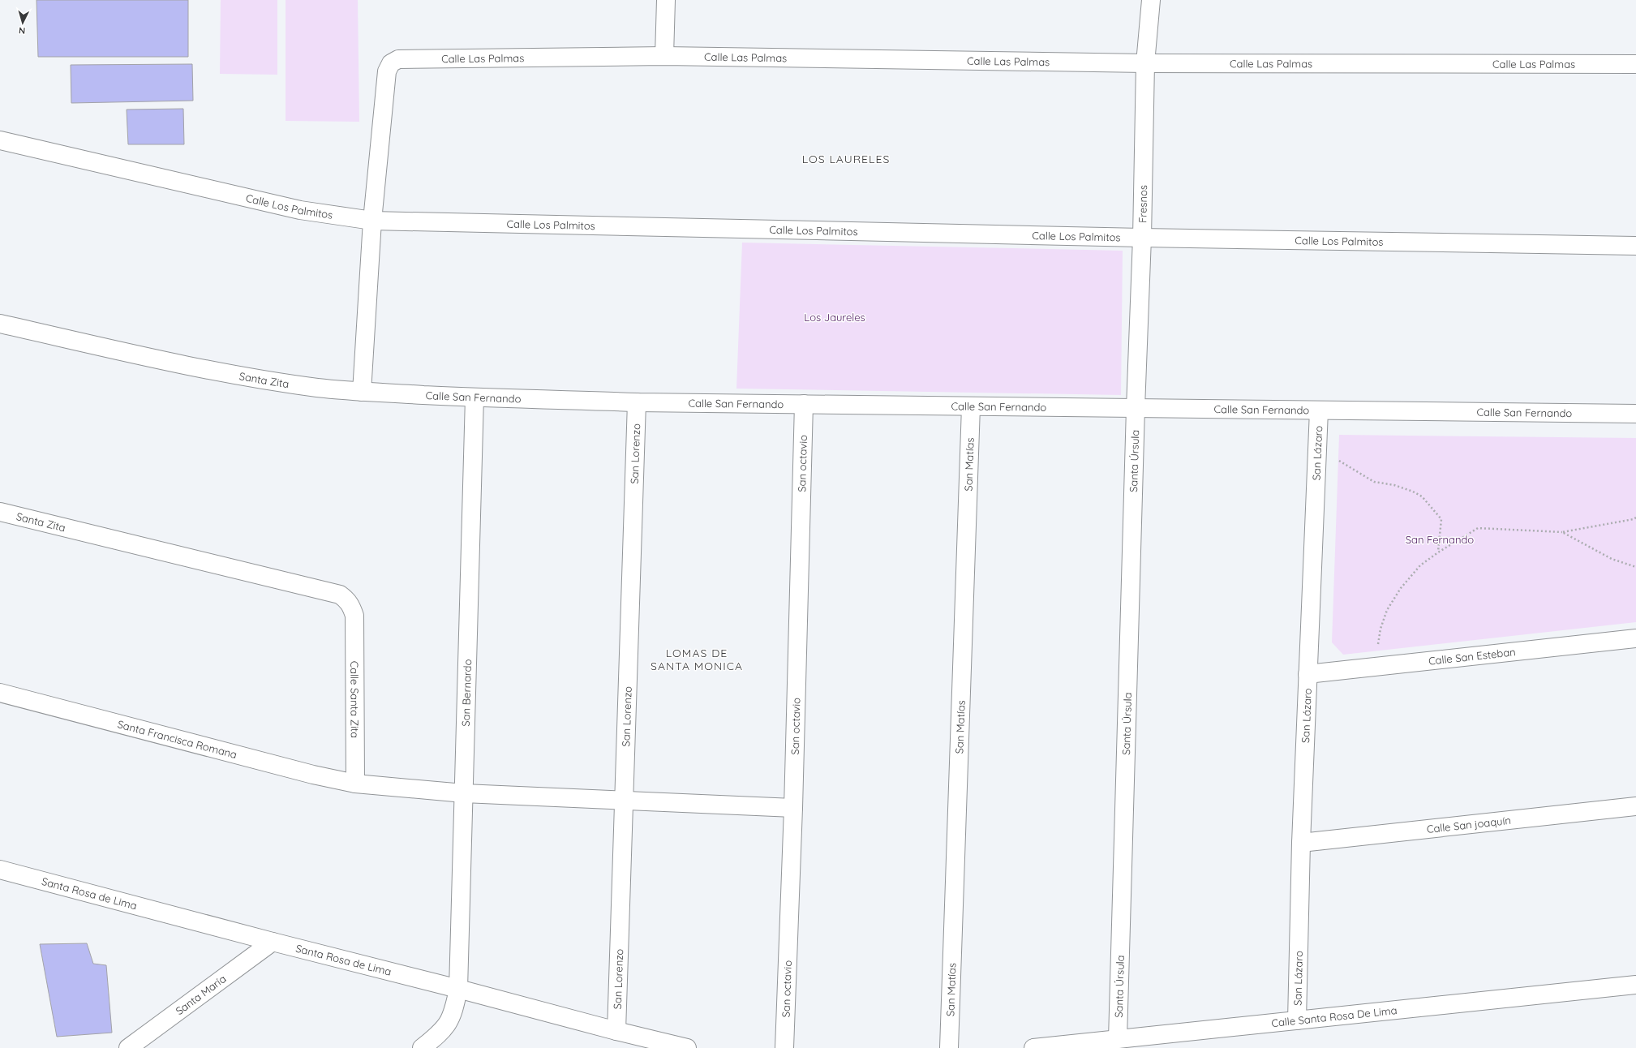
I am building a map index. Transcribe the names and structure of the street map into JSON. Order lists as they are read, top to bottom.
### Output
{
  "streets": {
    "street": [
      "Calle Las Palmas",
      "Fresnos",
      "Calle Los Palmitos",
      "Santa Zita",
      "Calle San Fernando",
      "San Lázaro",
      "San Lorenzo",
      "Santa Úrsula",
      "San octavio",
      "San Matías",
      "Calle San Esteban",
      "San Bernardo",
      "Calle Santa Zita",
      "Santa Francisca Romana",
      "Calle San joaquín",
      "Santa Rosa de Lima",
      "Santa María",
      "Calle Santa Rosa De Lima"
    ]
  },
  "crossings": [
    ["Calle Las Palmas", "Fresnos"],
    ["Calle Las Palmas", "Calle Los Palmitos"],
    ["Fresnos", "Calle Los Palmitos"],
    ["Fresnos", "Calle San Fernando"],
    ["Fresnos", "Santa Úrsula"],
    ["Santa Zita", "Calle San Fernando"],
    ["Santa Zita", "Calle Santa Zita"],
    ["Calle San Fernando", "San Lázaro"],
    ["Calle San Fernando", "San Lorenzo"],
    ["Calle San Fernando", "Santa Úrsula"],
    ["Calle San Fernando", "San octavio"],
    ["Calle San Fernando", "San Matías"],
    ["Calle San Fernando", "San Bernardo"],
    ["San Lázaro", "Calle San Esteban"],
    ["San Lázaro", "Calle San joaquín"],
    ["San Lázaro", "Calle Santa Rosa De Lima"],
    ["San Lorenzo", "Santa Francisca Romana"],
    ["San Lorenzo", "Santa Rosa de Lima"],
    ["Santa Úrsula", "Calle Santa Rosa De Lima"],
    ["San octavio", "Santa Francisca Romana"],
    ["San Bernardo", "Santa Francisca Romana"],
    ["San Bernardo", "Santa Rosa de Lima"],
    ["Calle Santa Zita", "Santa Francisca Romana"],
    ["Santa Rosa de Lima", "Santa María"]
  ],
  "districts": ["LOS LAURELES", "LOMAS DE SANTA MONICA"],
  "parks": ["Los Jaureles", "San Fernando"],
  "north": "bottom"
}
